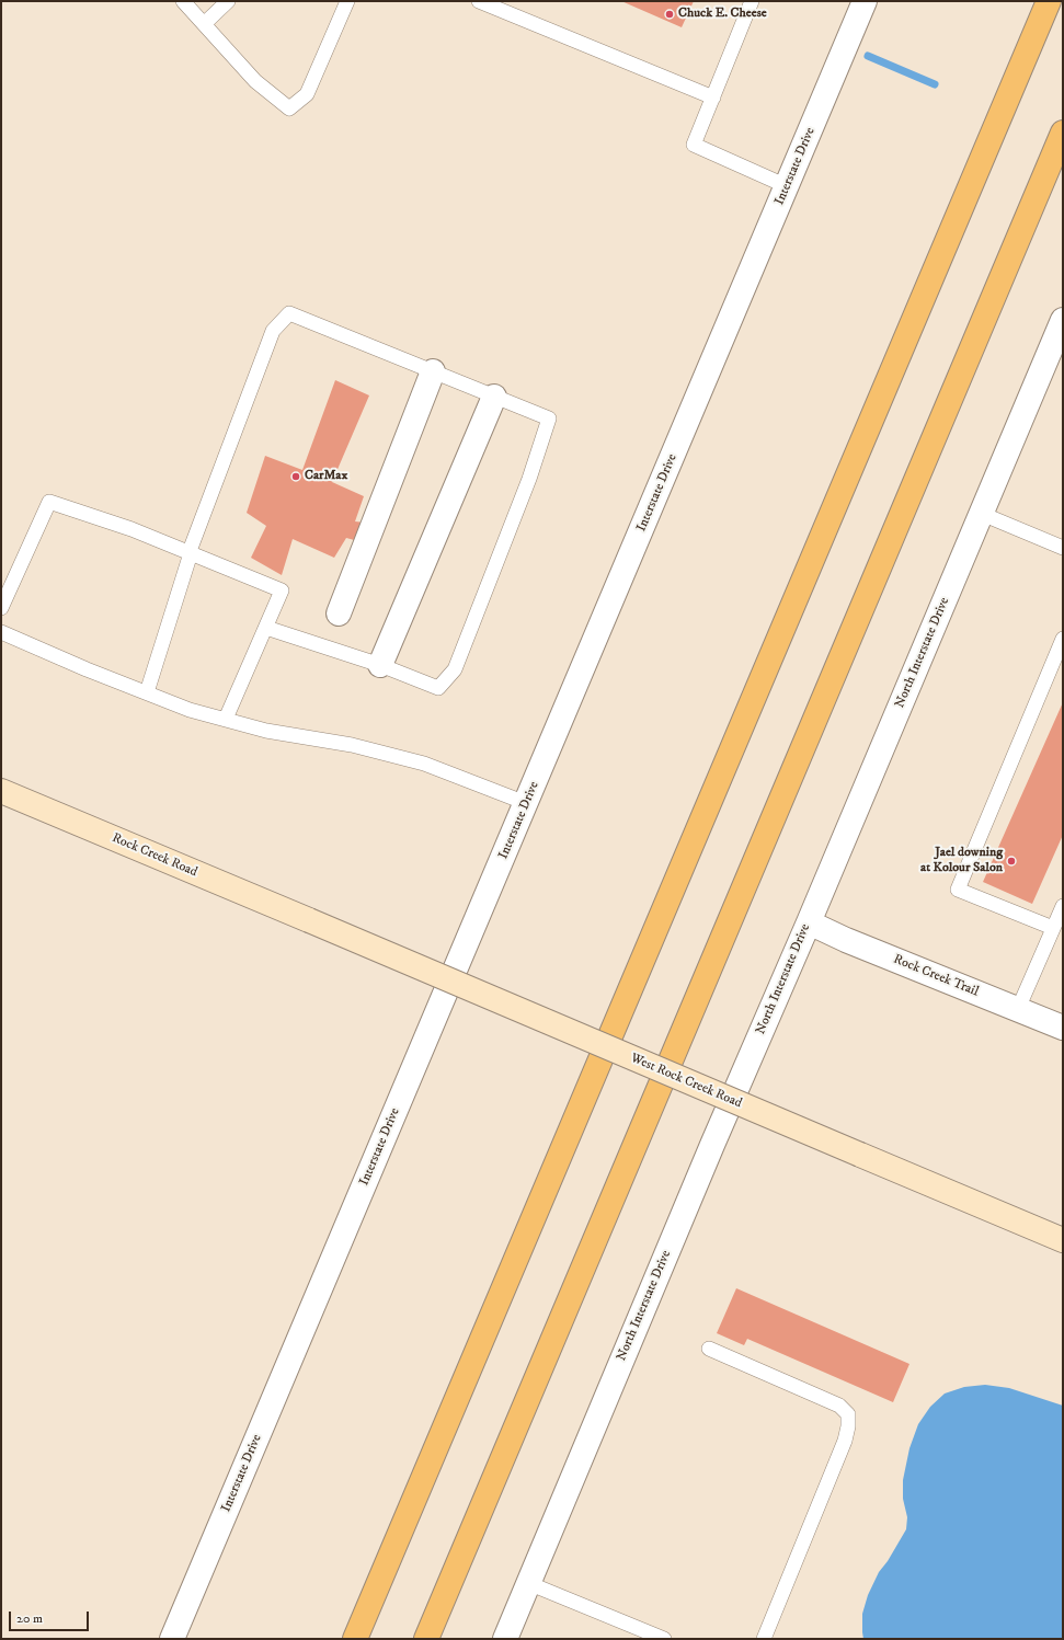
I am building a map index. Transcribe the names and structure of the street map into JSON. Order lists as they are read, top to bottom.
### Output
{
  "streets": {
    "main road": ["Rock Creek Road", "West Rock Creek Road"],
    "street": ["Interstate Drive", "North Interstate Drive", "Rock Creek Trail"]
  },
  "crossings": [
    ["North Interstate Drive", "Rock Creek Trail"],
    ["Rock Creek Road", "West Rock Creek Road"]
  ],
  "places": ["Chuck E. Cheese", "CarMax", "Jael downing at Kolour Salon"],
  "scale_bar": "20 m"
}
